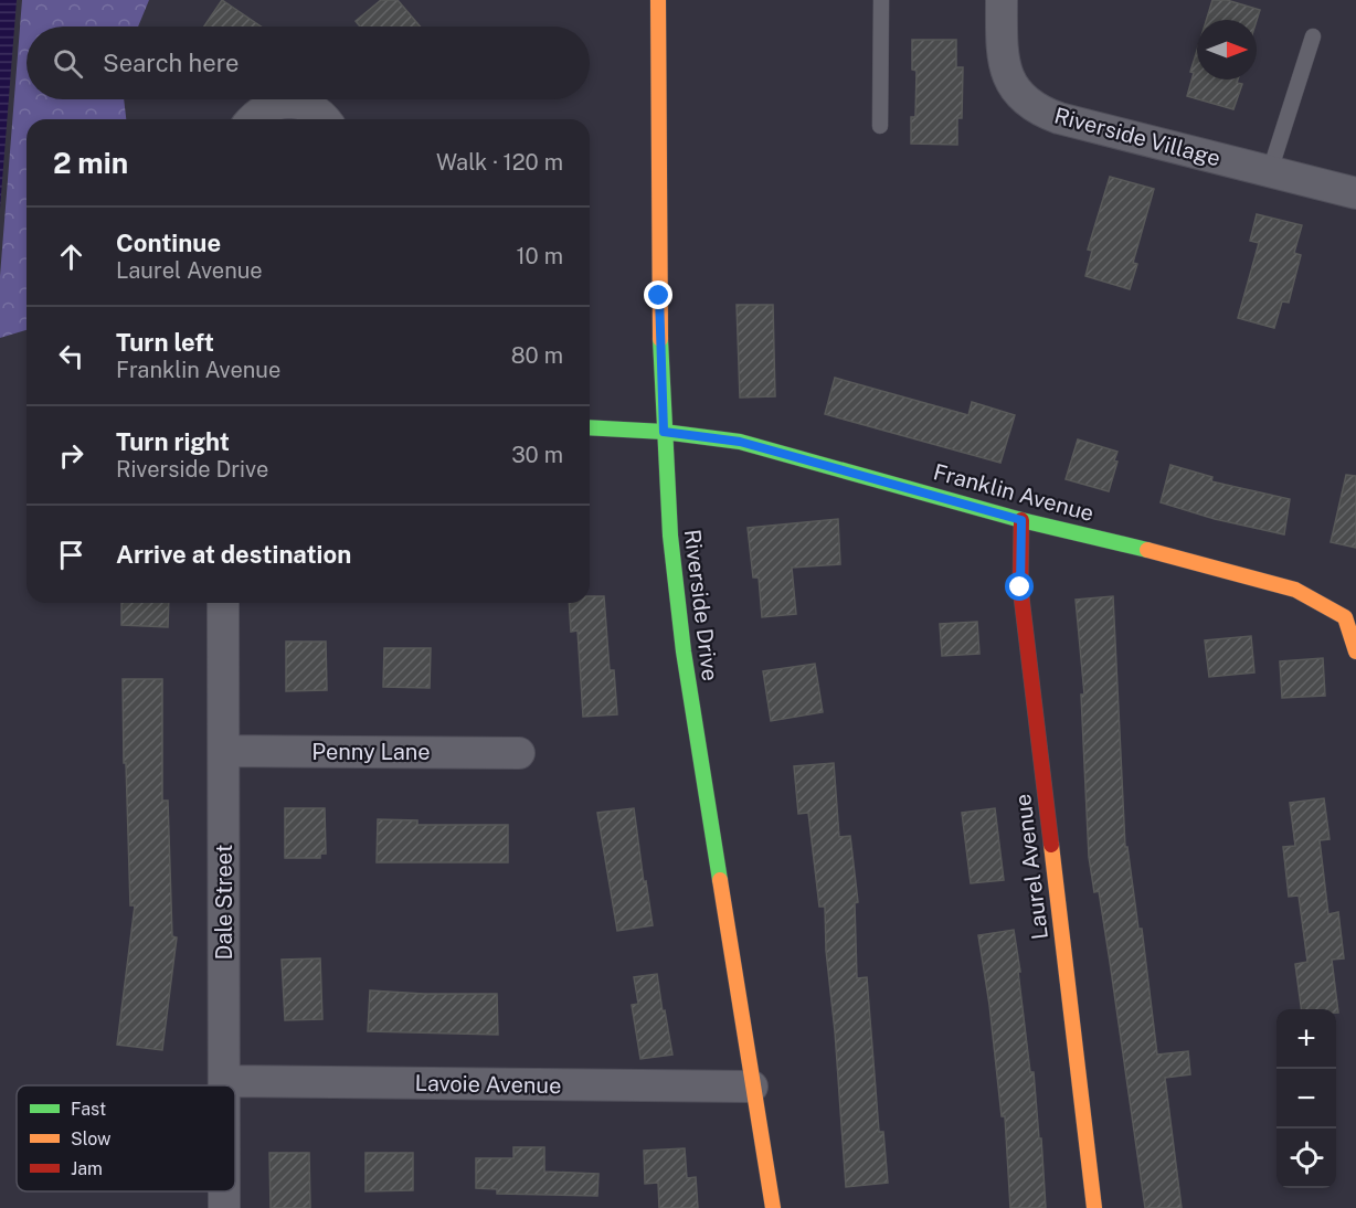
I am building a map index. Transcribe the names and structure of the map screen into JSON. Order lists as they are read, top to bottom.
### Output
{
  "streets": {
    "street": [
      "Riverside Village",
      "Franklin Avenue",
      "Riverside Drive",
      "Penny Lane",
      "Laurel Avenue",
      "Dale Street",
      "Lavoie Avenue"
    ]
  },
  "crossings": [
    ["Franklin Avenue", "Riverside Drive"],
    ["Franklin Avenue", "Laurel Avenue"],
    ["Riverside Drive", "Lavoie Avenue"],
    ["Penny Lane", "Dale Street"],
    ["Dale Street", "Lavoie Avenue"]
  ],
  "legend": ["Fast", "Slow", "Jam"],
  "north": "right",
  "page": {
    "search": "Search here",
    "heading": ["2 min", "Walk · 120 m"],
    "list": [
      ["Continue", "Laurel Avenue", "10 m"],
      ["Turn left", "Franklin Avenue", "80 m"],
      ["Turn right", "Riverside Drive", "30 m"],
      "Arrive at destination"
    ],
    "map_buttons": ["+", "−"]
  }
}
